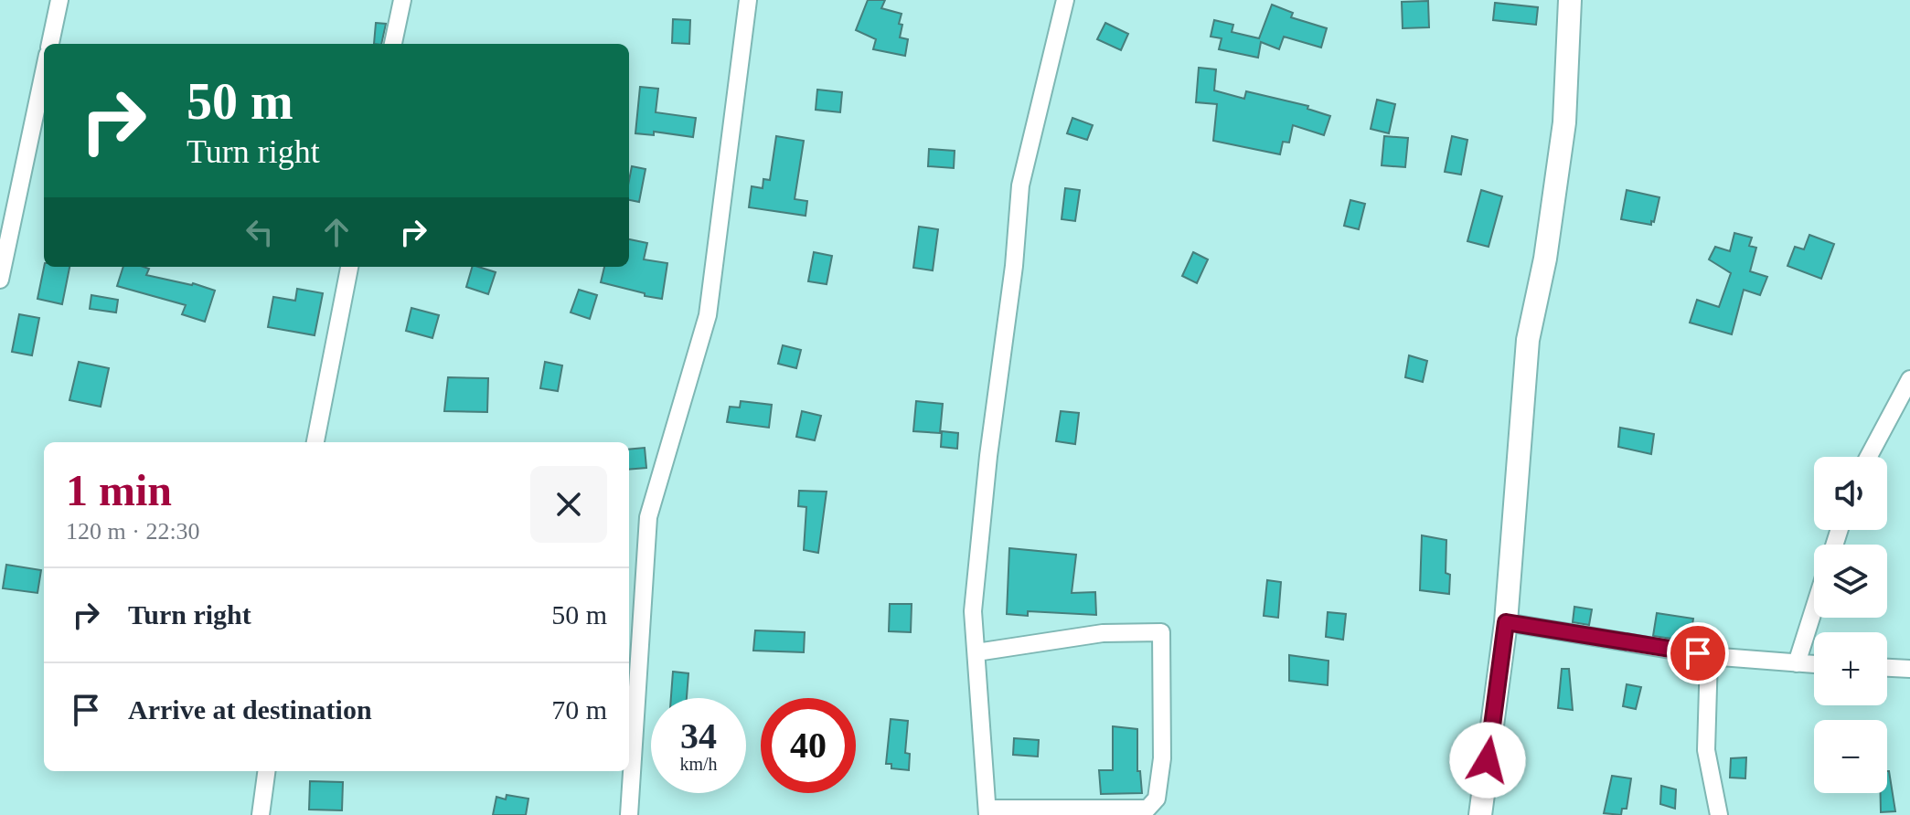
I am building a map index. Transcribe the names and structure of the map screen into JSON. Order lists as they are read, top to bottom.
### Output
{
  "page": {
    "turn": ["50 m", "Turn right"],
    "heading": ["1 min", "120 m · 22:30"],
    "map_buttons": ["+", "−"],
    "list": [
      {
        "name": "Turn right",
        "value": "50 m"
      },
      {
        "name": "Arrive at destination",
        "value": "70 m"
      }
    ],
    "speed": "34 km/h",
    "limit": "40"
  }
}
